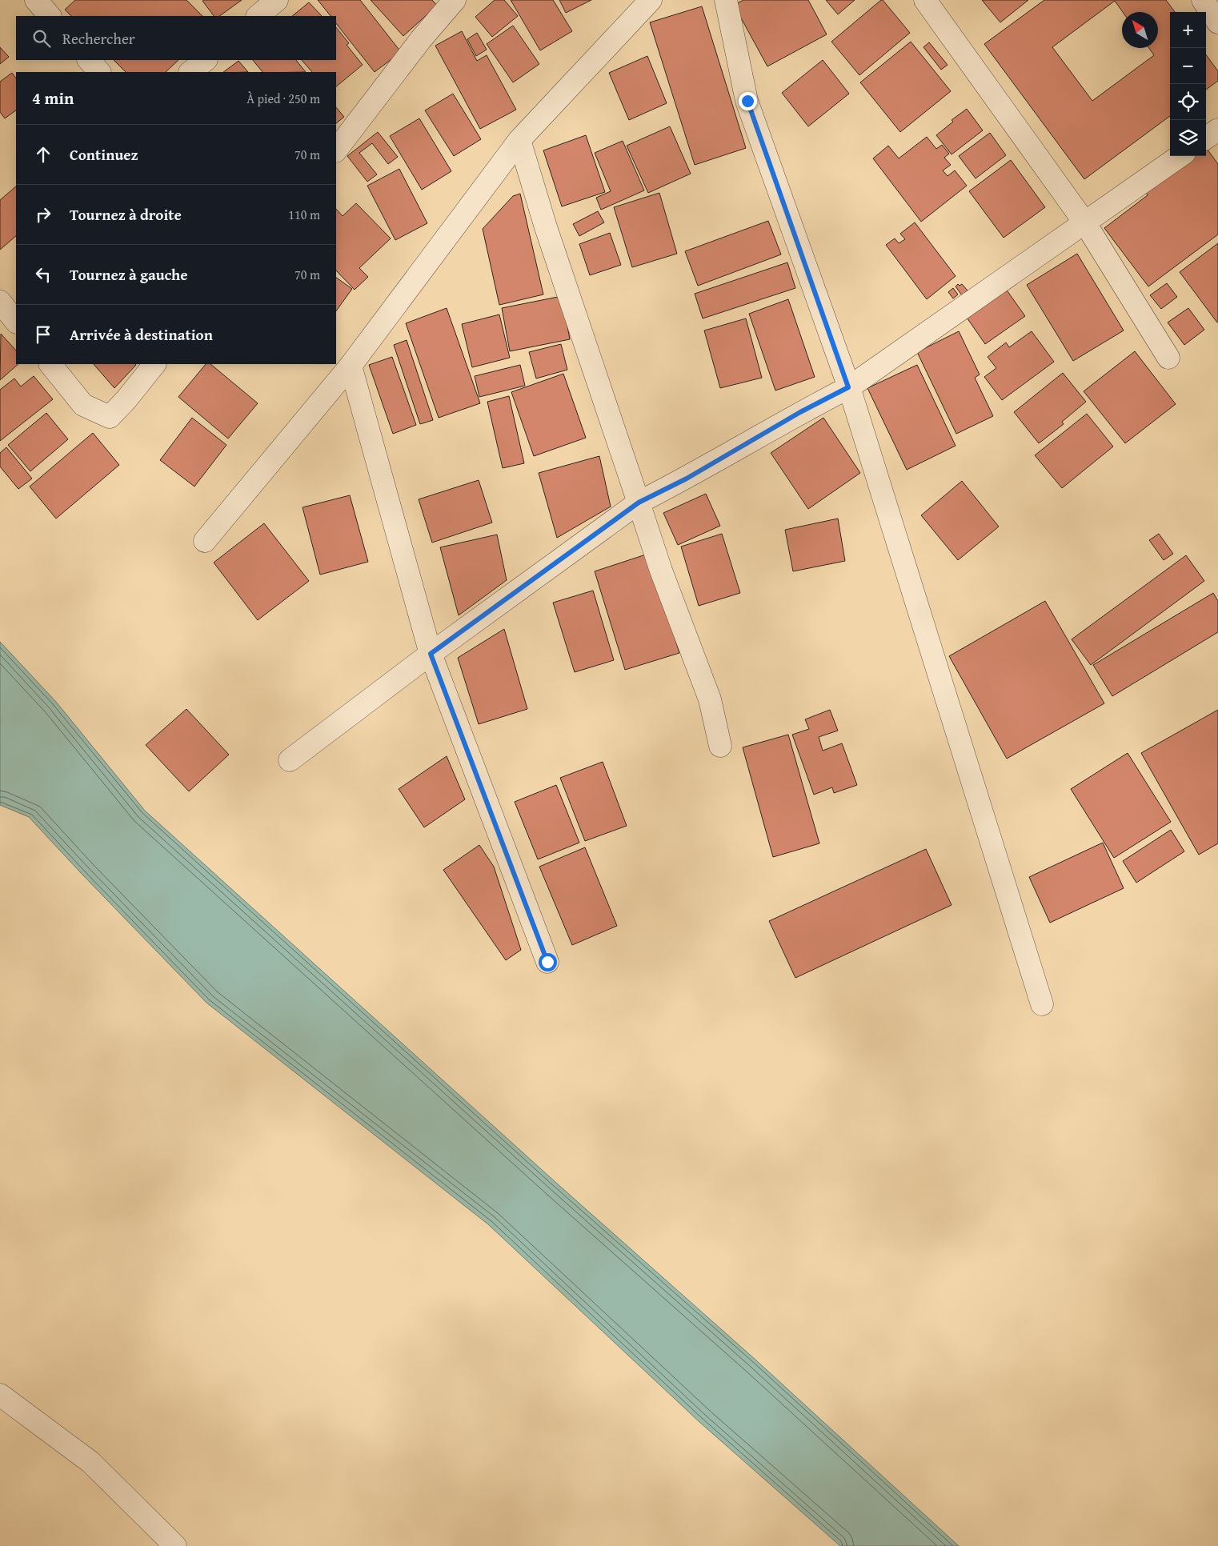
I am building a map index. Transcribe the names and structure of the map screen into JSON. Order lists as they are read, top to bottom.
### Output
{
  "north": "top left",
  "page": {
    "map_buttons": ["+", "−"],
    "search": "Rechercher",
    "heading": ["4 min", "À pied · 250 m"],
    "list": [
      ["Continuez", "70 m"],
      ["Tournez à droite", "110 m"],
      ["Tournez à gauche", "70 m"],
      "Arrivée à destination"
    ]
  }
}
